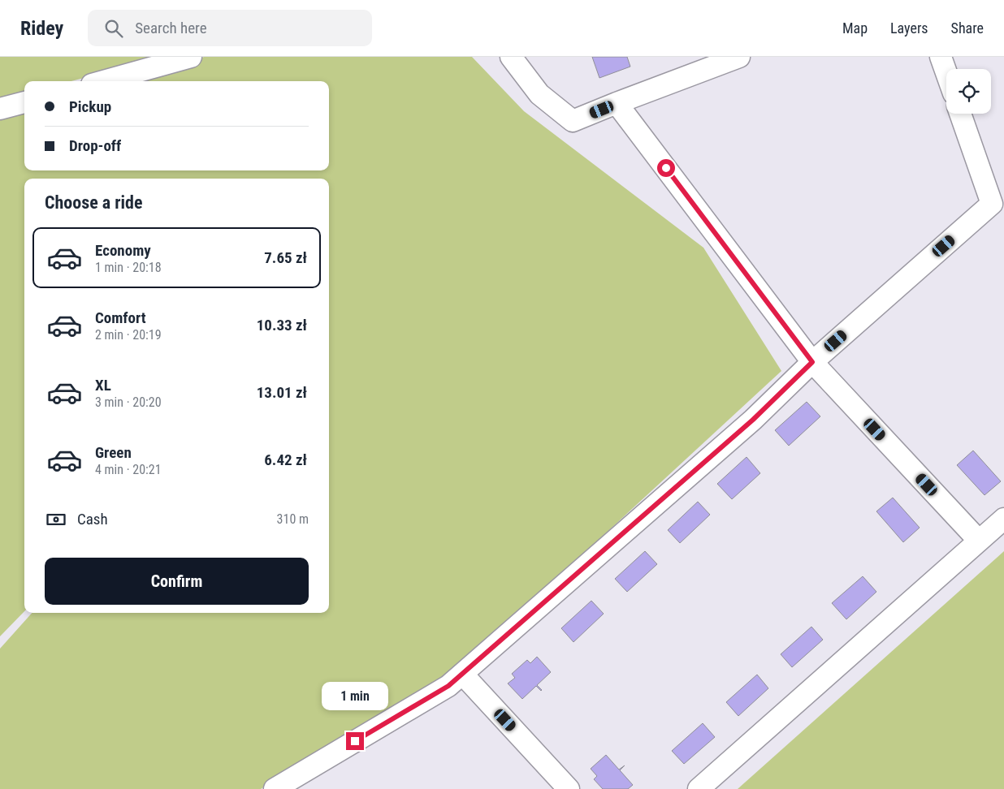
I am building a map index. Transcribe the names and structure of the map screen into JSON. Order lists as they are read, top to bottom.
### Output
{
  "page": {
    "header": "Ridey",
    "search": "Search here",
    "nav": ["Map", "Layers", "Share"],
    "banner": ["Pickup", "Drop-off"],
    "heading": "Choose a ride",
    "list": [
      {
        "name": "Economy",
        "note": "1 min · 20:18",
        "value": "7.65 zł"
      },
      {
        "name": "Comfort",
        "note": "2 min · 20:19",
        "value": "10.33 zł"
      },
      {
        "name": "XL",
        "note": "3 min · 20:20",
        "value": "13.01 zł"
      },
      {
        "name": "Green",
        "note": "4 min · 20:21",
        "value": "6.42 zł"
      }
    ],
    "pay": ["Cash", "310 m"],
    "buttons": "Confirm",
    "bubble": "1 min"
  }
}
